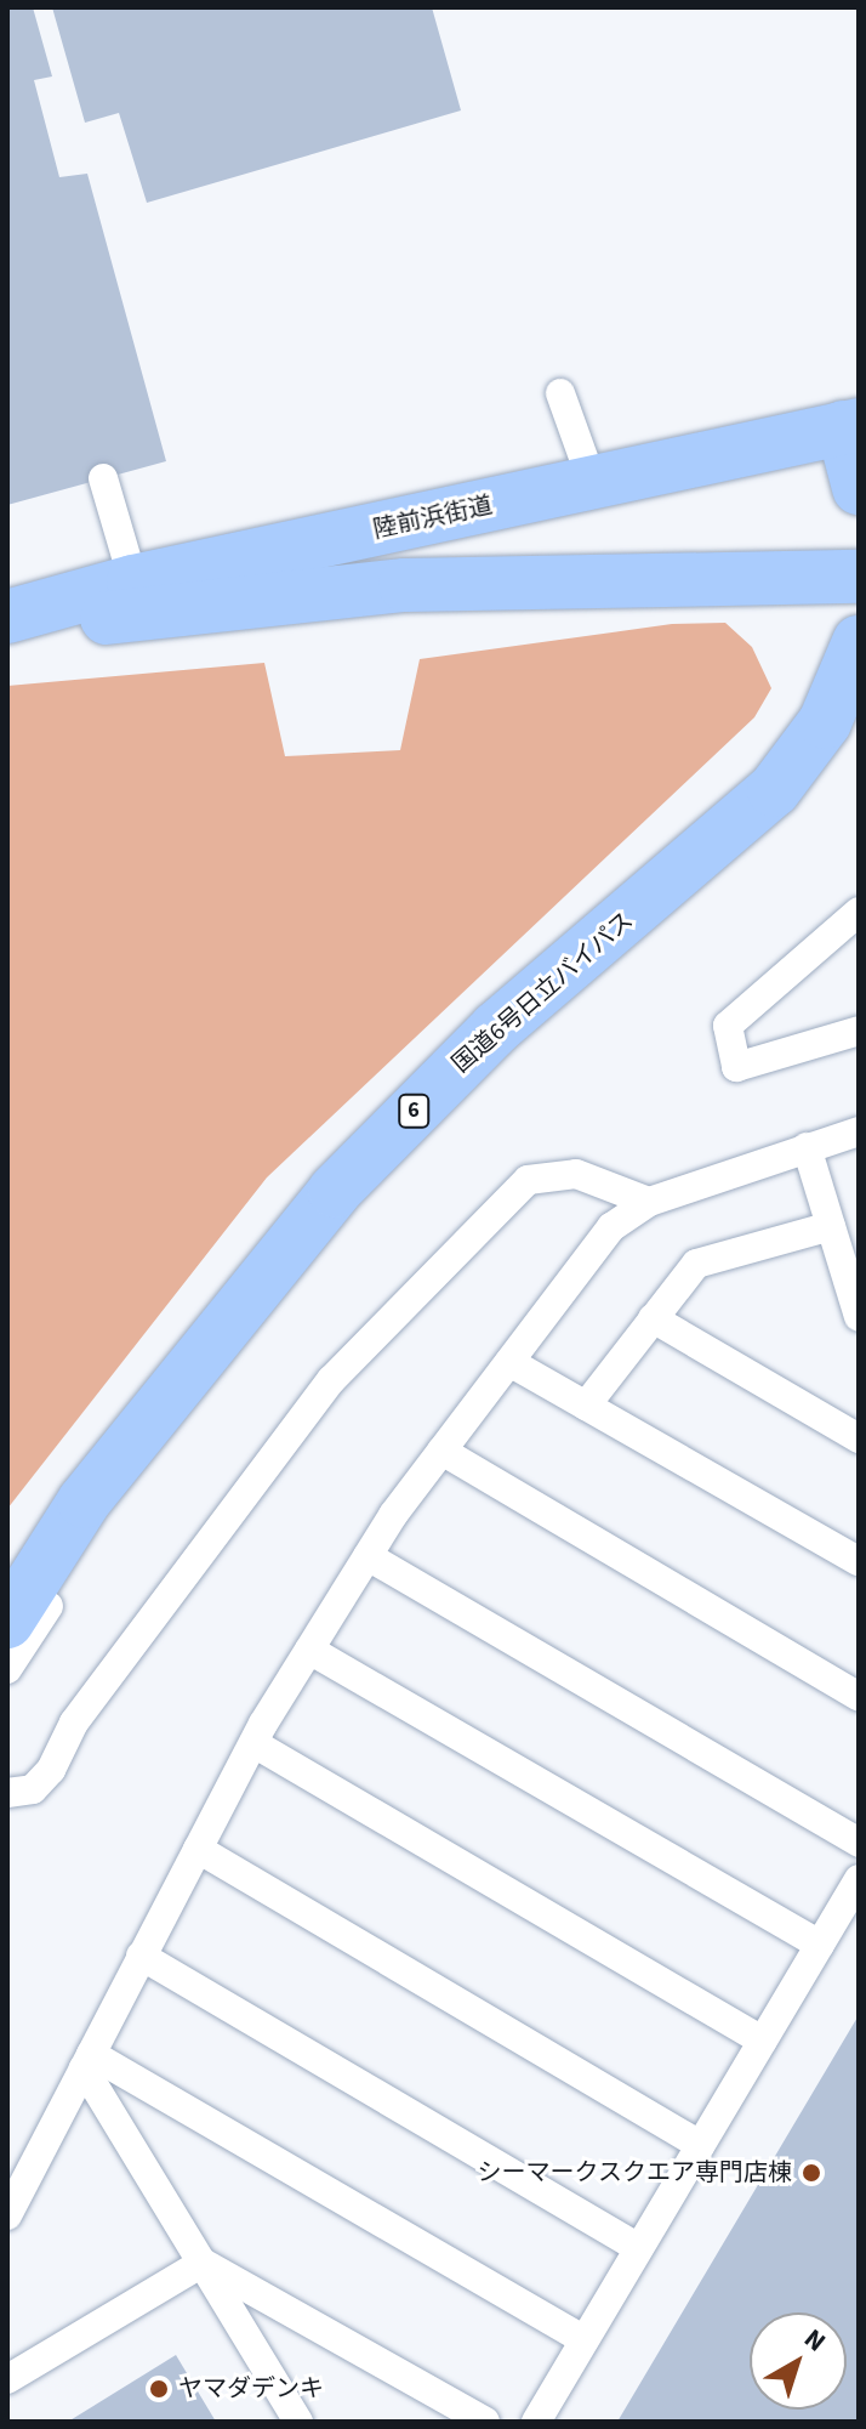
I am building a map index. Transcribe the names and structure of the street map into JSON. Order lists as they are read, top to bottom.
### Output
{
  "streets": {
    "highway": ["陸前浜街道", "国道6号日立バイパス", "6"]
  },
  "places": ["シーマークスクエア専門店棟", "ヤマダデンキ"],
  "north": "top right"
}
